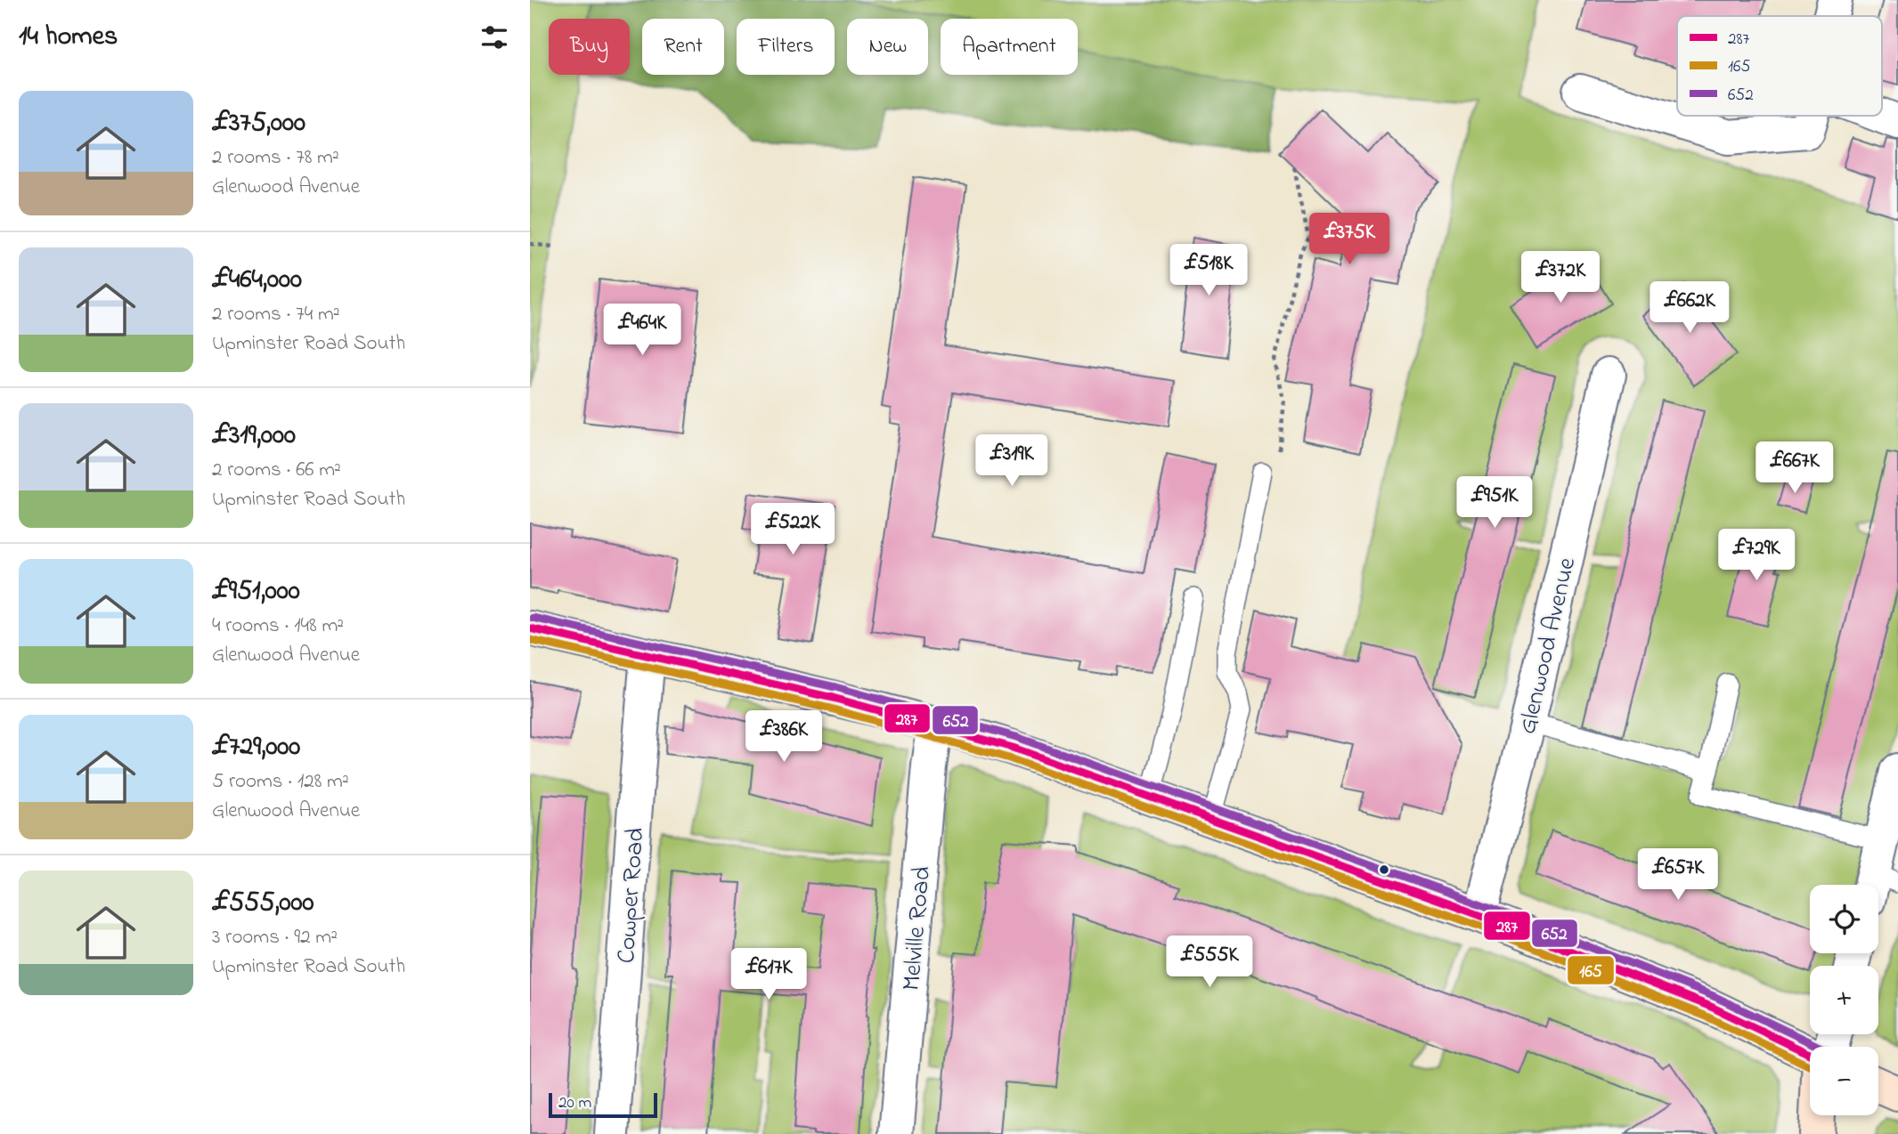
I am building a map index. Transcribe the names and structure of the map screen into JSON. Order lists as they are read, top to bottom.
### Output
{
  "streets": {
    "street": ["Glenwood Avenue", "Cowper Road", "Melville Road"]
  },
  "lines": ["transit line 652", "transit line 287", "transit line 165"],
  "legend": ["287", "165", "652"],
  "scale_bar": "20 m",
  "page": {
    "heading": "14 homes",
    "chip": [
      "Buy",
      "Rent",
      "Filters",
      "New",
      "Apartment"
    ],
    "list": [
      {
        "name": "£375,000",
        "note": "2 rooms · 78 m² · Glenwood Avenue"
      },
      {
        "name": "£464,000",
        "note": "2 rooms · 74 m² · Upminster Road South"
      },
      {
        "name": "£319,000",
        "note": "2 rooms · 66 m² · Upminster Road South"
      },
      {
        "name": "£951,000",
        "note": "4 rooms · 148 m² · Glenwood Avenue"
      },
      {
        "name": "£729,000",
        "note": "5 rooms · 128 m² · Glenwood Avenue"
      },
      {
        "name": "£555,000",
        "note": "3 rooms · 92 m² · Upminster Road South"
      }
    ],
    "price": [
      "£375K",
      "£518K",
      "£372K",
      "£662K",
      "£464K",
      "£319K",
      "£667K",
      "£951K",
      "£522K",
      "£729K",
      "£386K",
      "£657K",
      "£555K",
      "£617K"
    ],
    "map_buttons": ["+", "−"],
    "scale": "20 m"
  }
}
